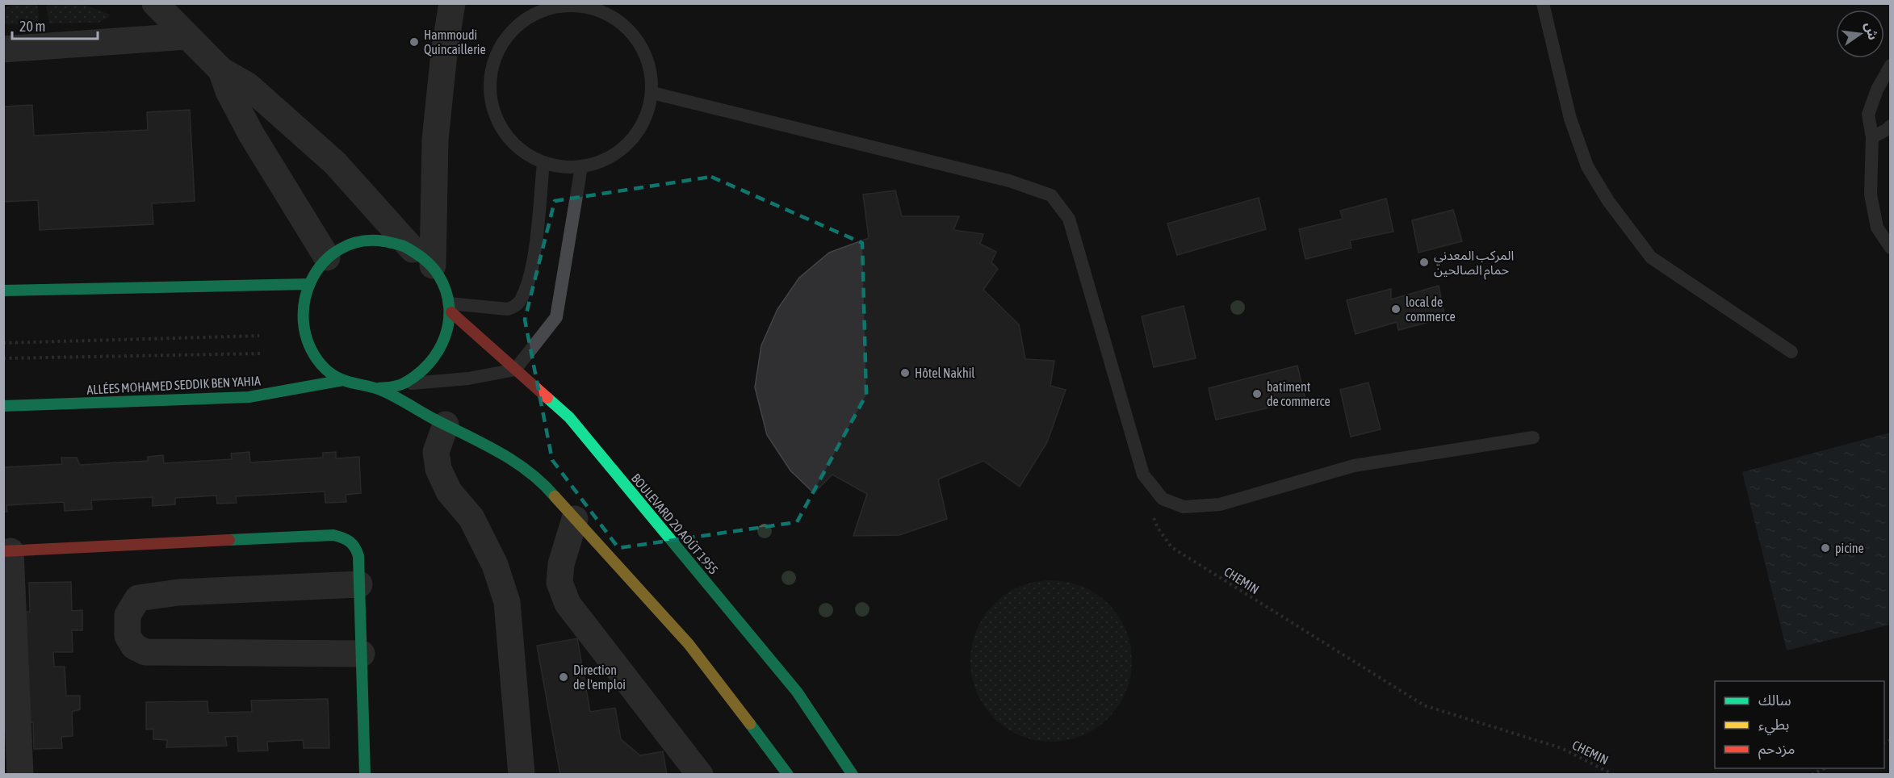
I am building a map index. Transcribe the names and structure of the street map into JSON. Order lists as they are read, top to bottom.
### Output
{
  "streets": {
    "street": ["ALLÉES MOHAMED SEDDIK BEN YAHIA", "BOULEVARD 20 AOÛT 1955"],
    "path": ["CHEMIN"]
  },
  "crossings": [
    ["ALLÉES MOHAMED SEDDIK BEN YAHIA", "BOULEVARD 20 AOÛT 1955"]
  ],
  "places": [
    "Hammoudi Quincaillerie",
    "المركب المعدني حمام الصالحين",
    "local de commerce",
    "Hôtel Nakhil",
    "batiment de commerce",
    "picine",
    "Direction de l'emploi"
  ],
  "legend": ["سالك", "بطيء", "مزدحم"],
  "scale_bar": "20 m",
  "north": "right"
}
